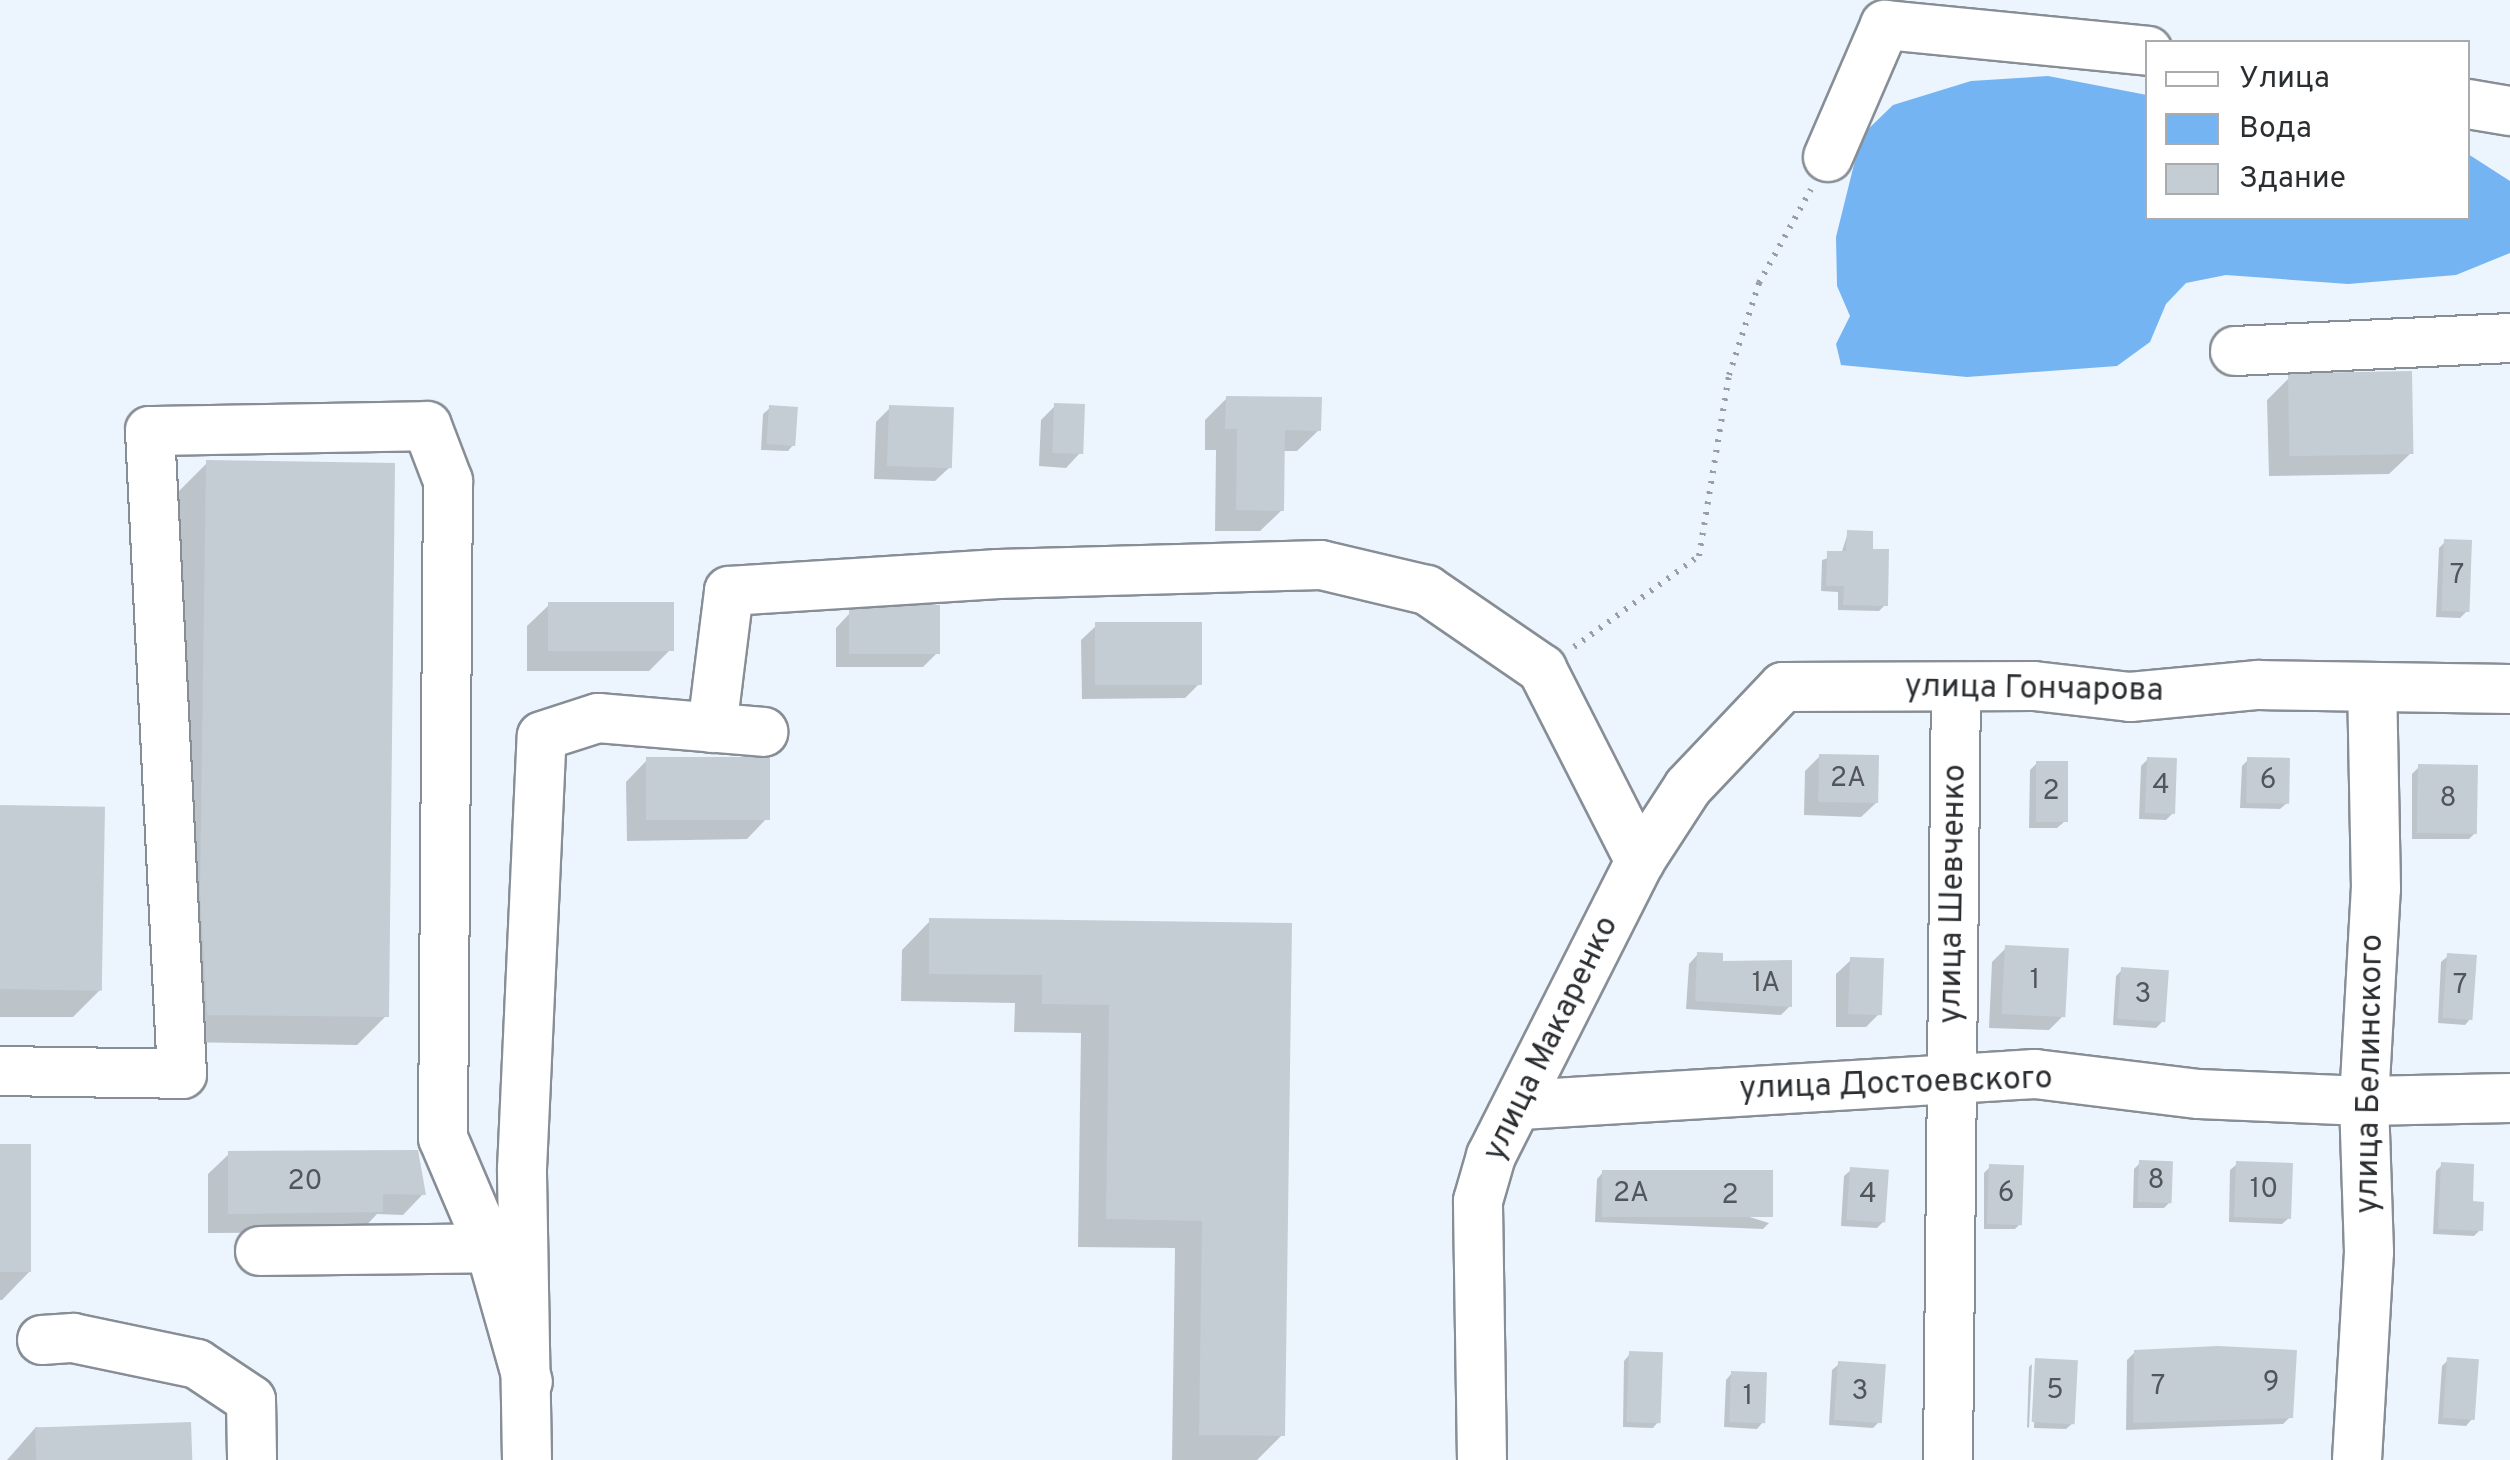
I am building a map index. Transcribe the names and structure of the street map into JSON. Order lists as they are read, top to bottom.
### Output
{
  "streets": {
    "street": [
      "улица Гончарова",
      "улица Шевченко",
      "улица Макаренко",
      "улица Белинского",
      "улица Достоевского"
    ]
  },
  "crossings": [
    ["улица Гончарова", "улица Шевченко"],
    ["улица Гончарова", "улица Макаренко"],
    ["улица Гончарова", "улица Белинского"],
    ["улица Шевченко", "улица Достоевского"],
    ["улица Макаренко", "улица Достоевского"],
    ["улица Белинского", "улица Достоевского"]
  ],
  "house_numbers": [
    "7",
    "2А",
    "6",
    "4",
    "2",
    "8",
    "1",
    "1А",
    "7",
    "3",
    "8",
    "20",
    "10",
    "2А",
    "6",
    "4",
    "2",
    "9",
    "7",
    "5",
    "3",
    "1"
  ],
  "legend": ["Улица", "Вода", "Здание"]
}
